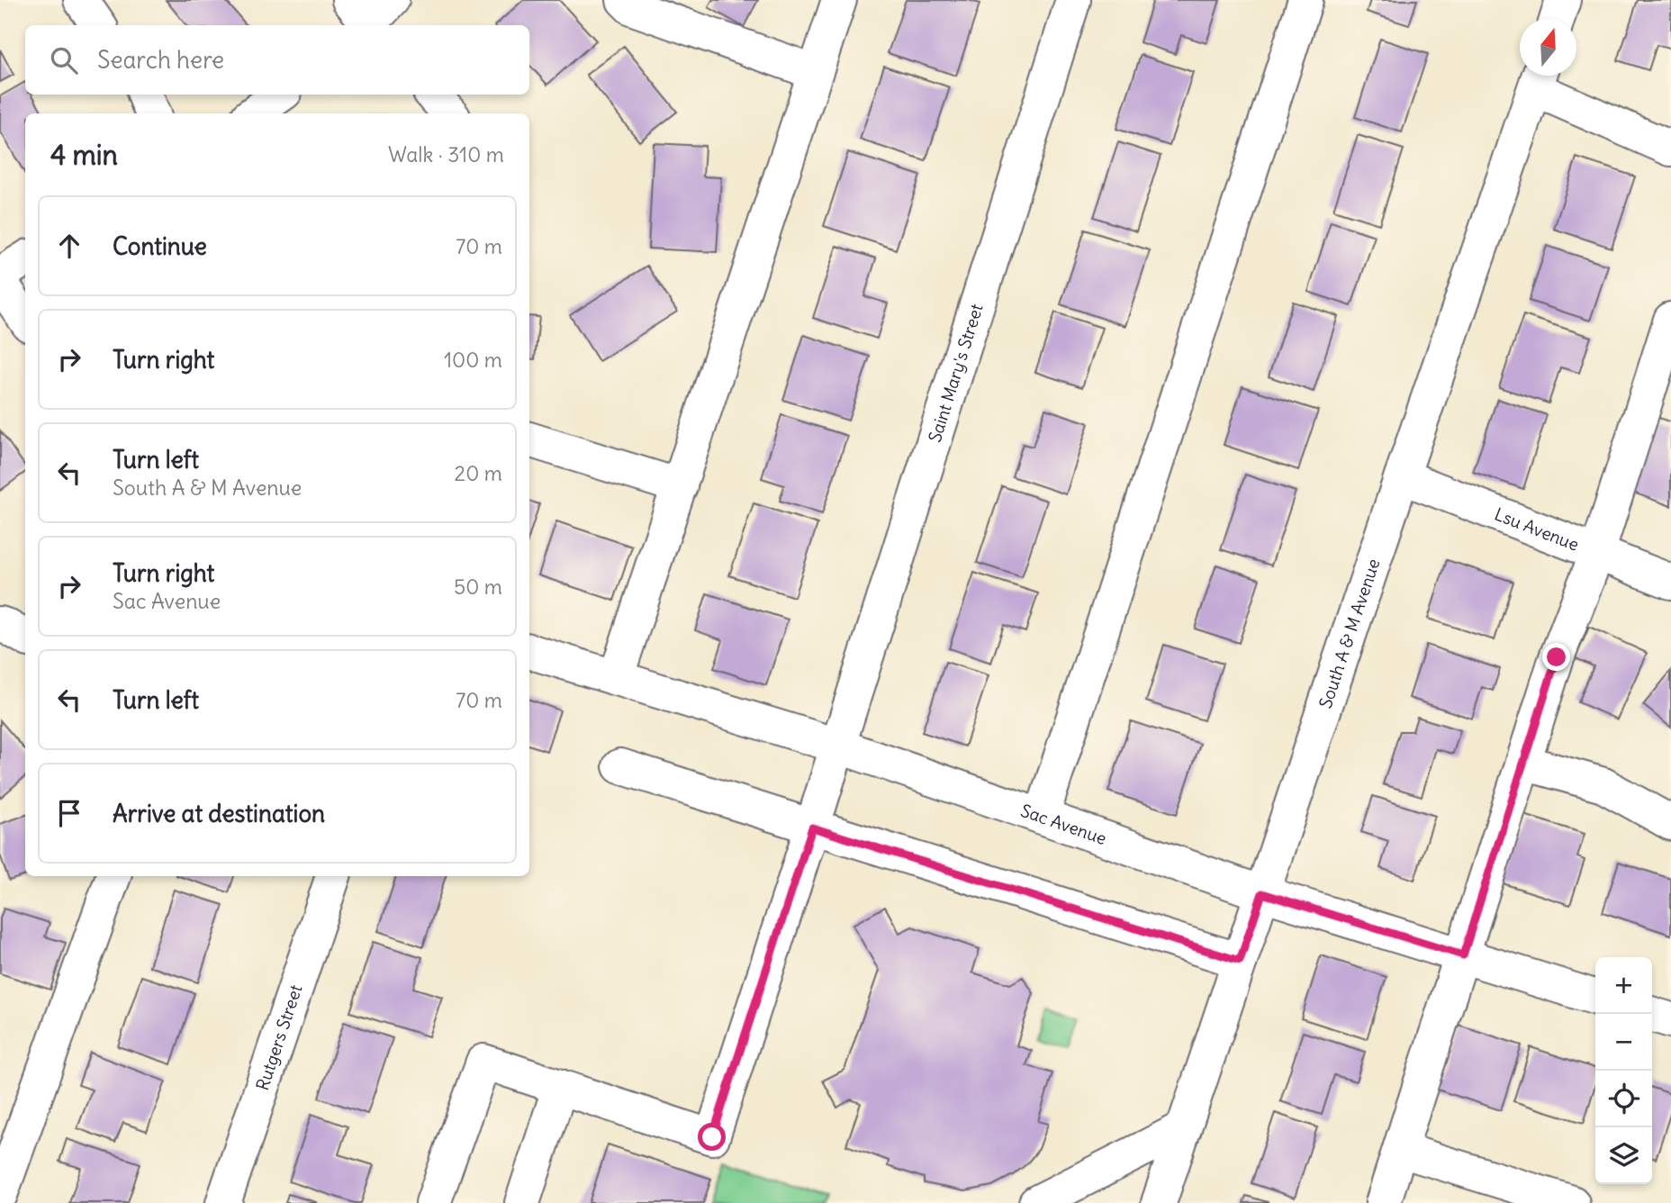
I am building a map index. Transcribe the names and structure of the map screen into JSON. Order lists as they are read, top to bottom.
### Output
{
  "streets": {
    "street": [
      "Saint Mary's Street",
      "Lsu Avenue",
      "South A & M Avenue",
      "Sac Avenue",
      "Rutgers Street"
    ]
  },
  "crossings": [
    ["Saint Mary's Street", "Sac Avenue"],
    ["Lsu Avenue", "South A & M Avenue"],
    ["South A & M Avenue", "Sac Avenue"]
  ],
  "north": "top",
  "page": {
    "search": "Search here",
    "heading": ["4 min", "Walk · 310 m"],
    "list": [
      ["Continue", "70 m"],
      ["Turn right", "100 m"],
      ["Turn left", "South A & M Avenue", "20 m"],
      ["Turn right", "Sac Avenue", "50 m"],
      ["Turn left", "70 m"],
      "Arrive at destination"
    ],
    "map_buttons": ["+", "−"]
  }
}
